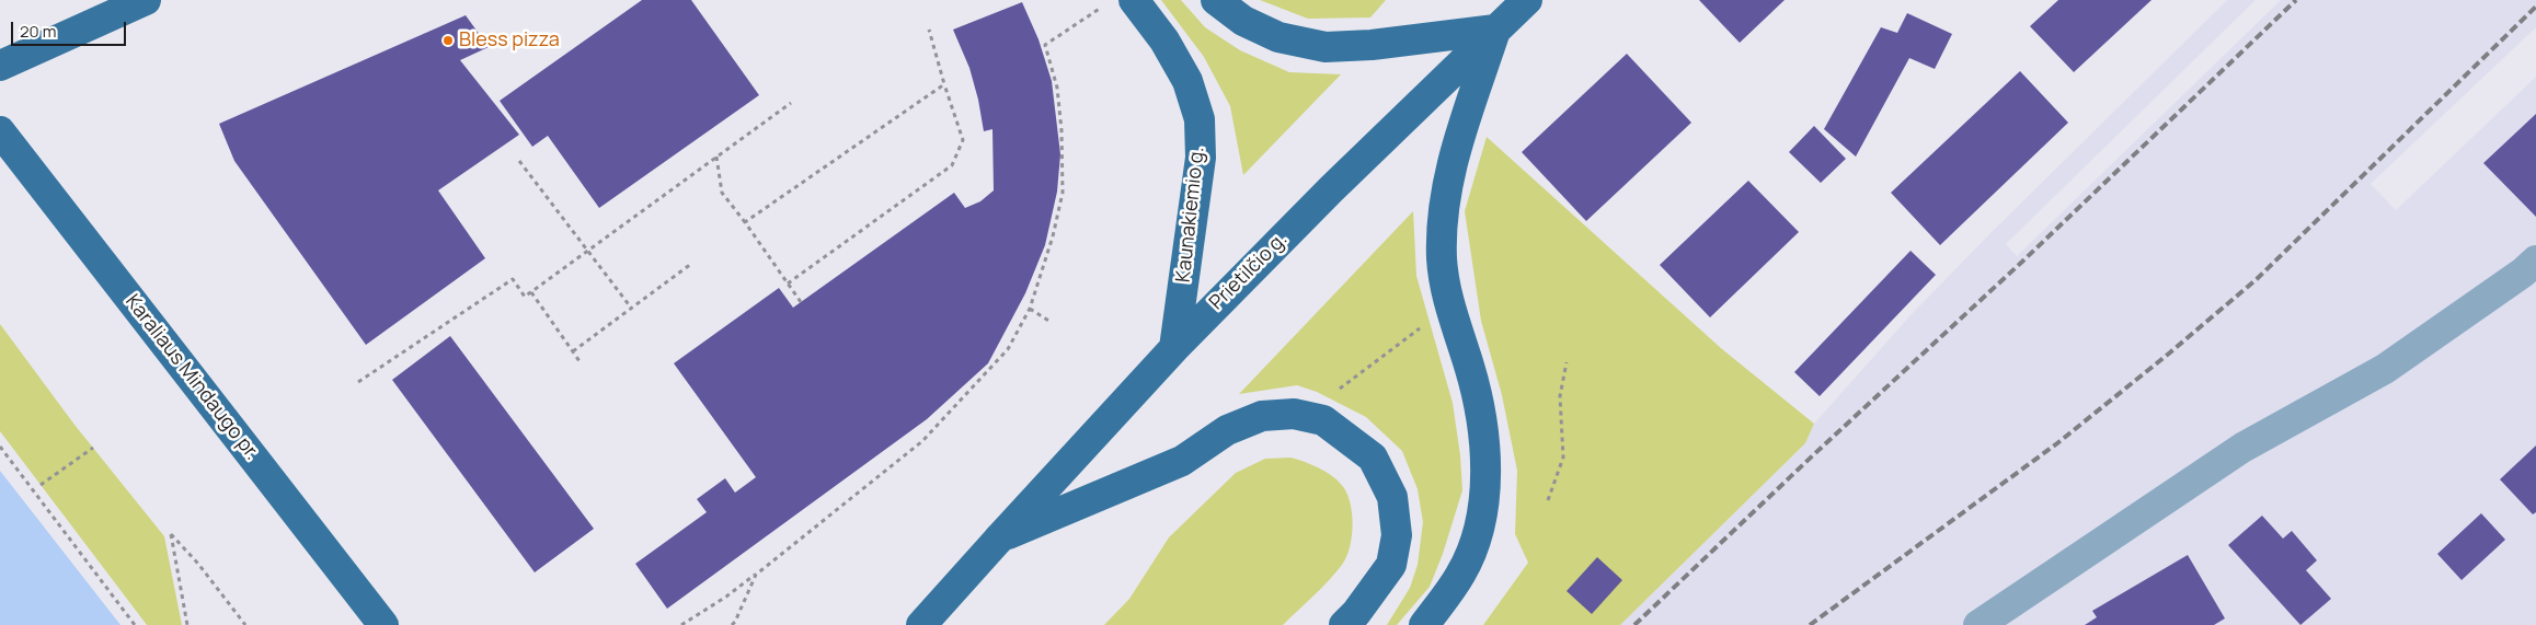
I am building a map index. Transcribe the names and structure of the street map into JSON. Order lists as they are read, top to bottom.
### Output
{
  "streets": {
    "main road": ["Kaunakiemio g.", "Prietilčio g.", "Karaliaus Mindaugo pr."]
  },
  "crossings": [
    ["Kaunakiemio g.", "Prietilčio g."]
  ],
  "places": ["Bless pizza"],
  "scale_bar": "20 m"
}
